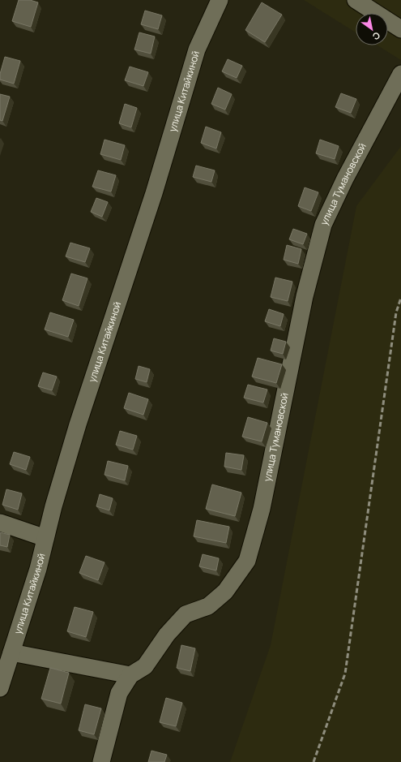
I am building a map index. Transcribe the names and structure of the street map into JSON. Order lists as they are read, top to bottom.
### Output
{
  "streets": {
    "street": ["улица Китайкиной", "улица Тумановской"]
  },
  "north": "bottom right"
}
